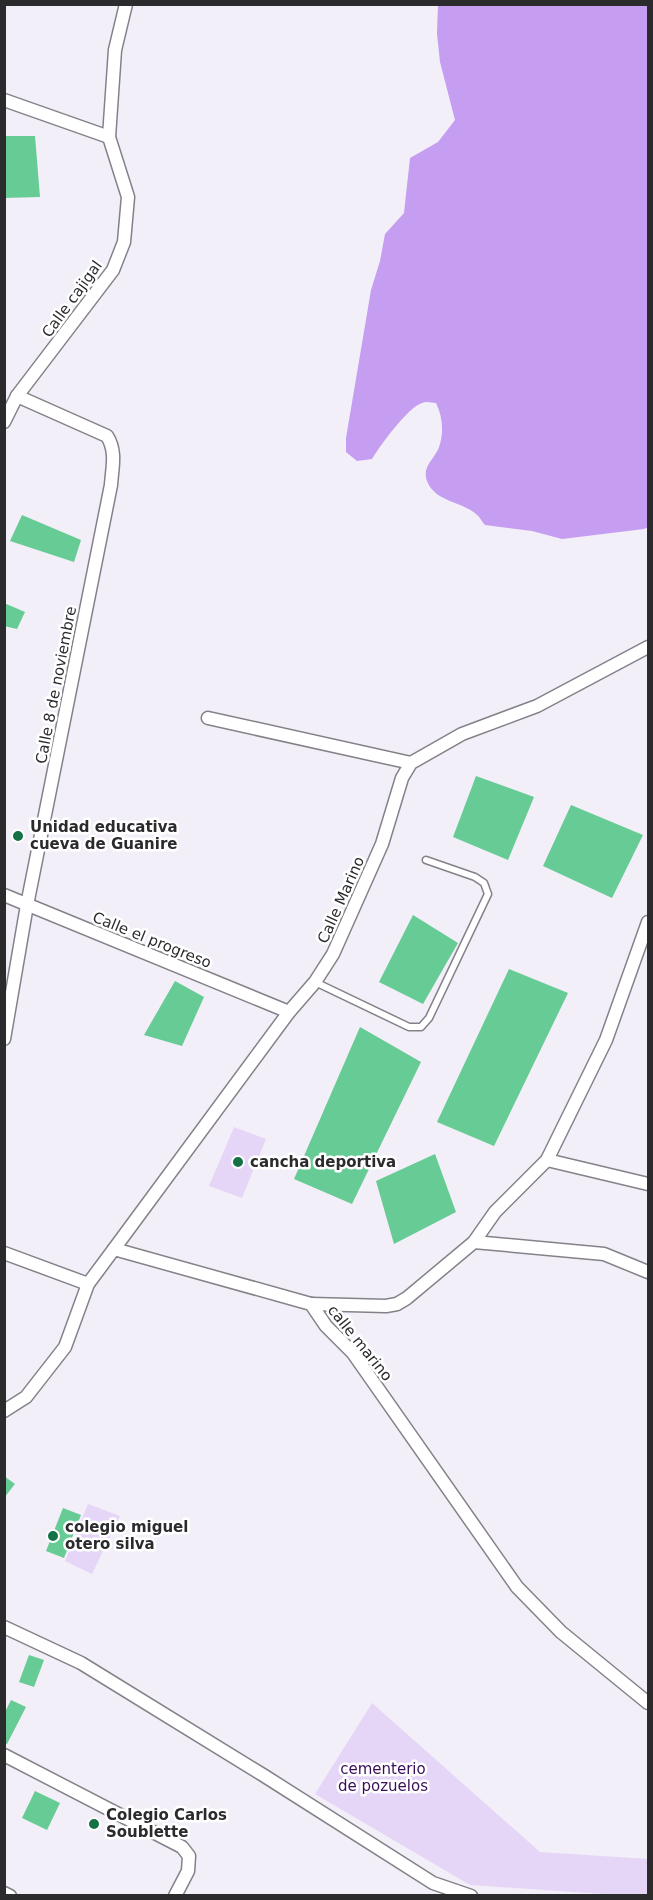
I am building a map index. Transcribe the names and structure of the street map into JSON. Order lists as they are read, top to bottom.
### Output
{
  "streets": {
    "street": [
      "Calle cajigal",
      "Calle 8 de noviembre",
      "Calle Marino",
      "Calle el progreso",
      "calle marino"
    ]
  },
  "crossings": [
    ["Calle cajigal", "Calle 8 de noviembre"],
    ["Calle 8 de noviembre", "Calle el progreso"],
    ["Calle Marino", "Calle el progreso"],
    ["Calle Marino", "calle marino"]
  ],
  "parks": ["cementerio de pozuelos"],
  "places": [
    "Unidad educativa cueva de Guanire",
    "cancha deportiva",
    "colegio miguel otero silva",
    "Colegio Carlos Soublette"
  ]
}
